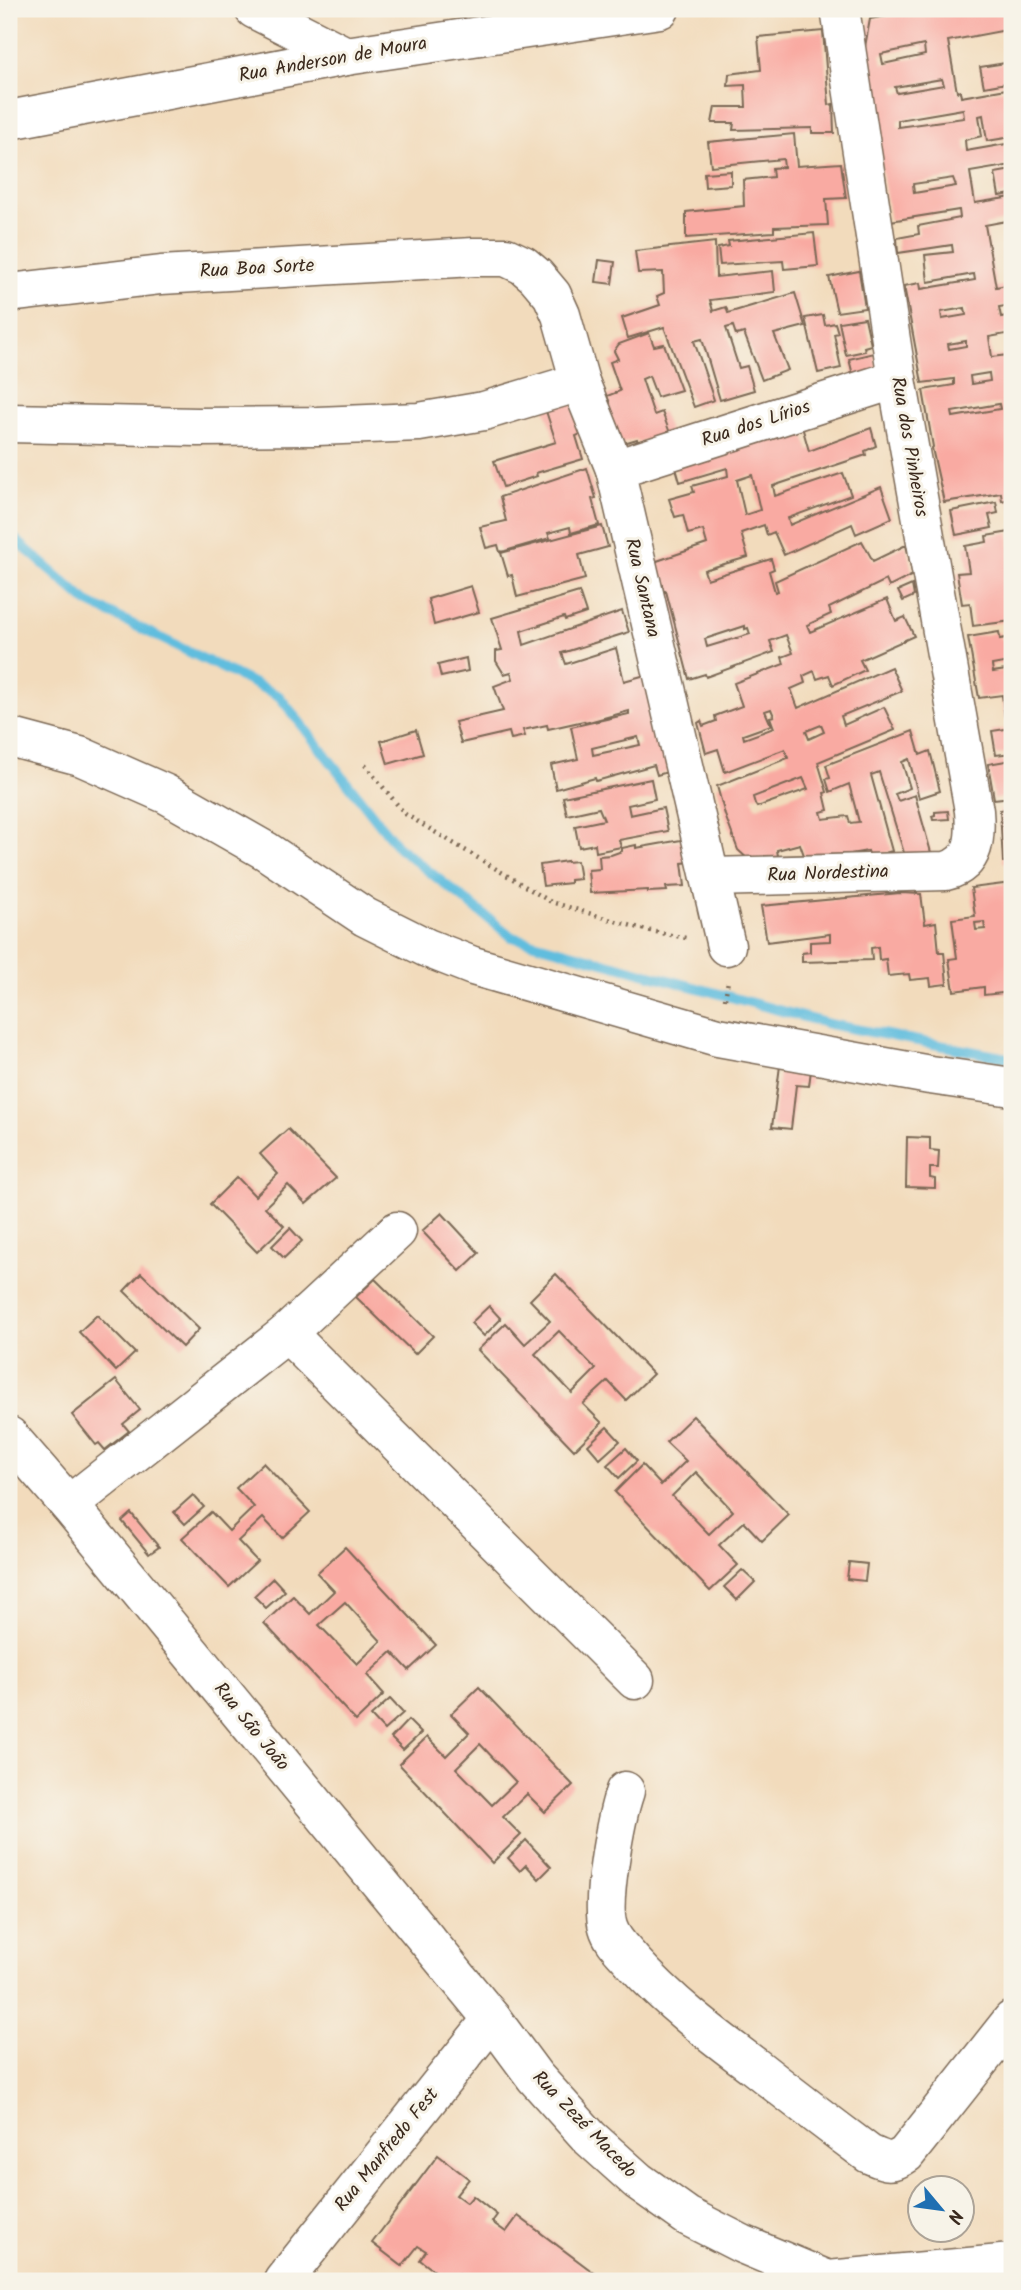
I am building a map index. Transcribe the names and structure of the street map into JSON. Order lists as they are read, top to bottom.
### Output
{
  "streets": {
    "street": [
      "Rua Anderson de Moura",
      "Rua Boa Sorte",
      "Rua dos Lírios",
      "Rua dos Pinheiros",
      "Rua Santana",
      "Rua Nordestina",
      "Rua São João",
      "Rua Zezé Macedo",
      "Rua Manfredo Fest"
    ]
  },
  "crossings": [
    ["Rua Boa Sorte", "Rua Santana"],
    ["Rua dos Lírios", "Rua dos Pinheiros"],
    ["Rua dos Lírios", "Rua Santana"],
    ["Rua dos Pinheiros", "Rua Nordestina"],
    ["Rua Santana", "Rua Nordestina"],
    ["Rua São João", "Rua Zezé Macedo"],
    ["Rua São João", "Rua Manfredo Fest"],
    ["Rua Zezé Macedo", "Rua Manfredo Fest"]
  ],
  "north": "bottom right"
}
